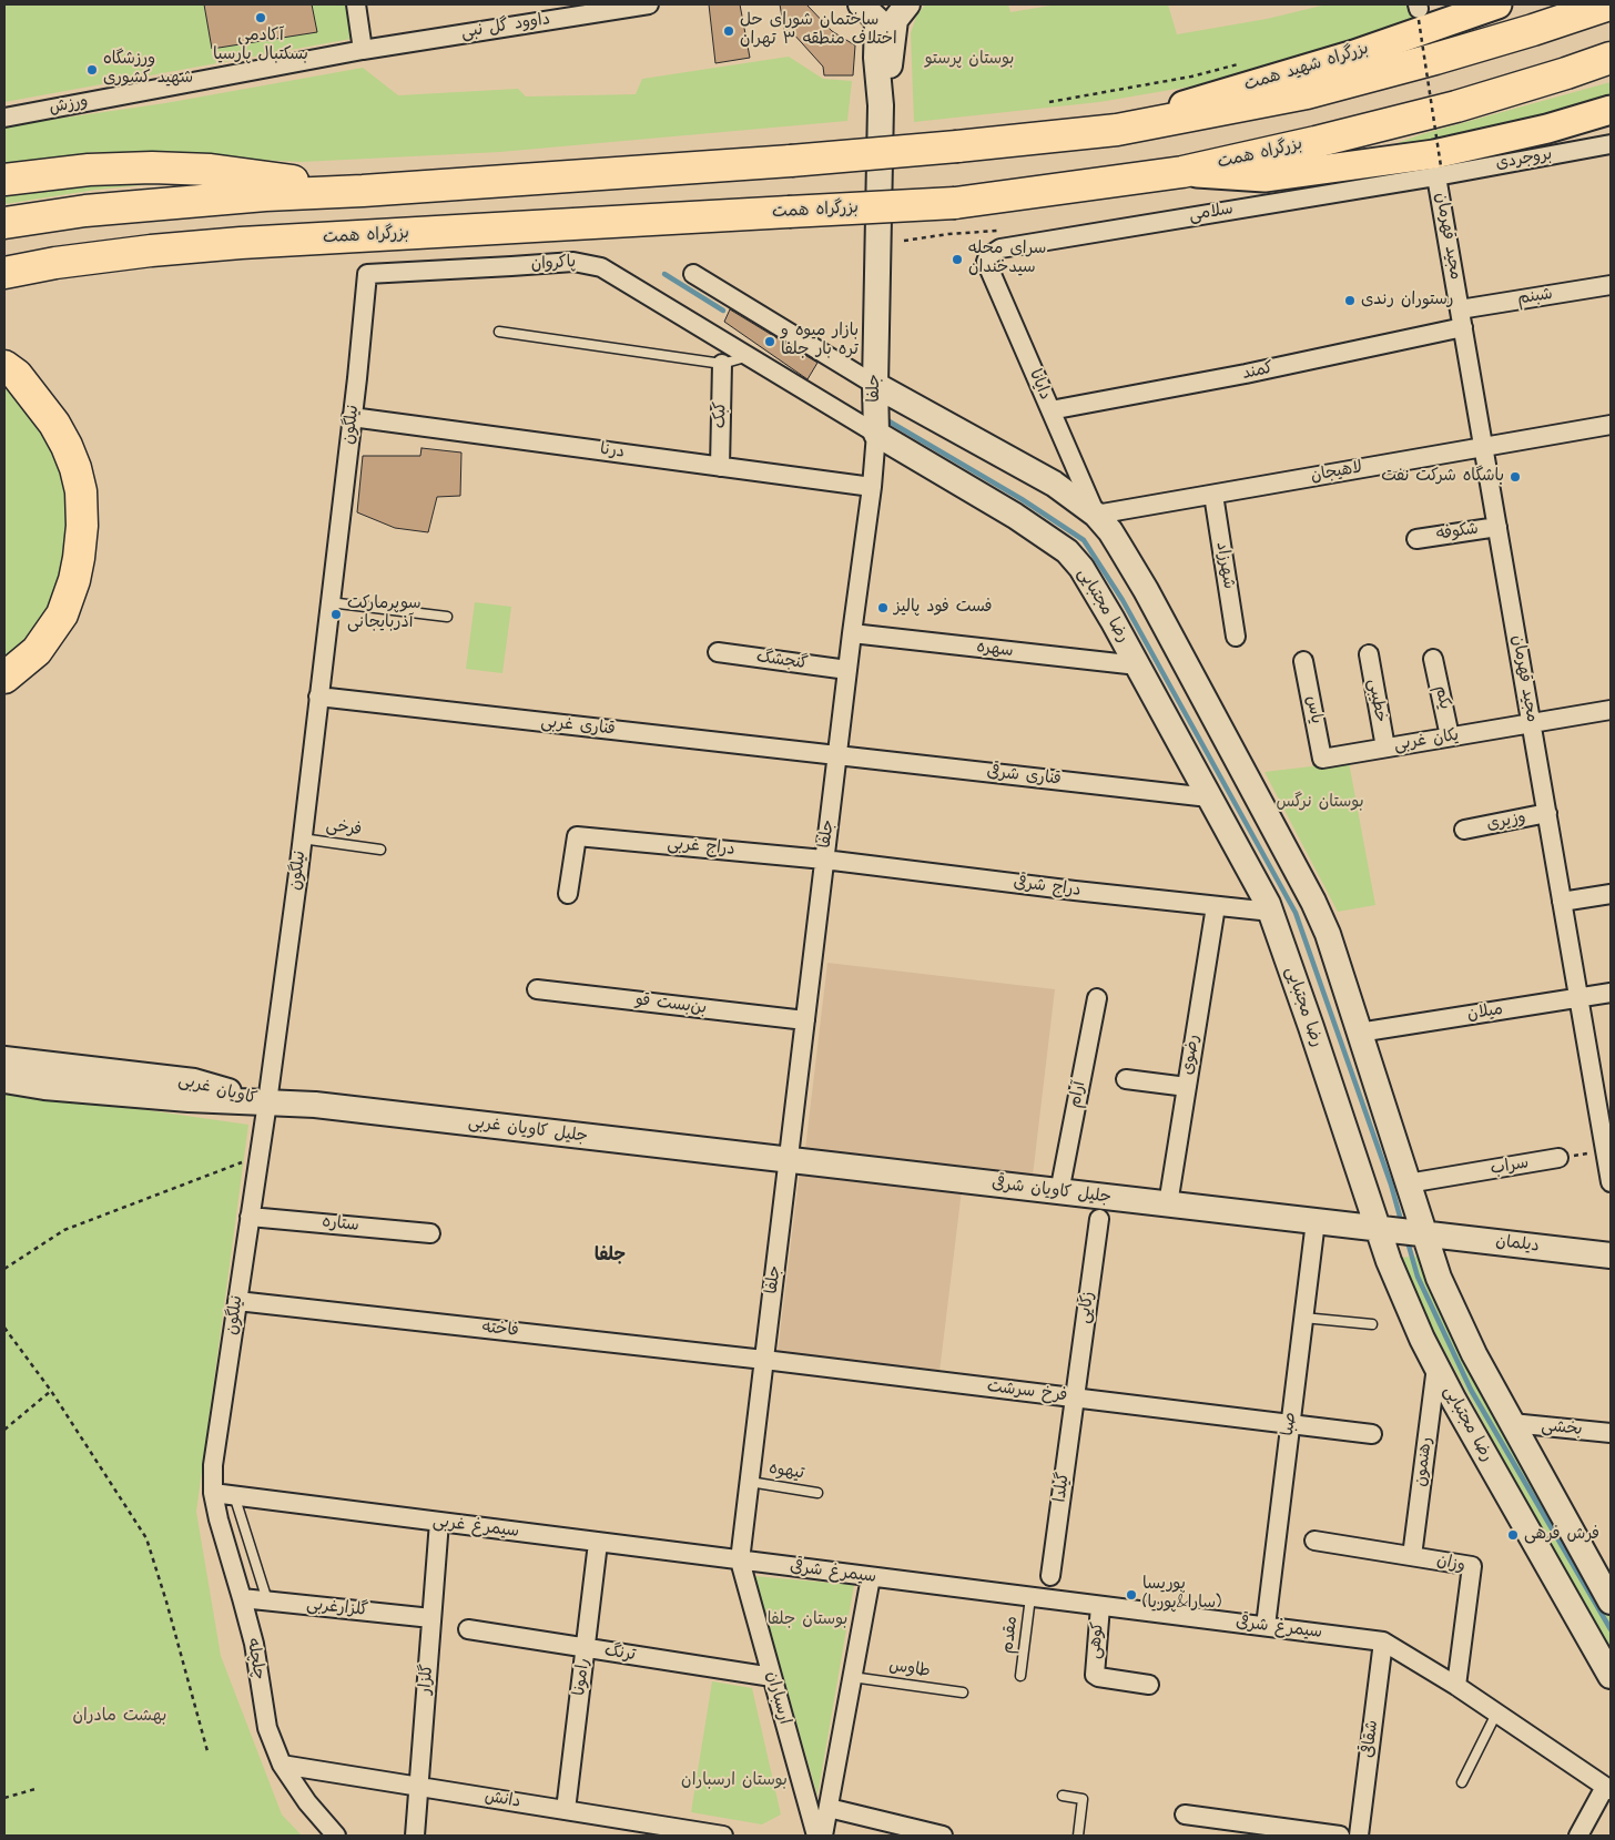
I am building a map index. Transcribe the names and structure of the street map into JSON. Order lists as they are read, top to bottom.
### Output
{
  "streets": {
    "highway": ["بزرگراه همت"],
    "main road": [
      "بزرگراه شهید همت",
      "جلفا",
      "رضا مجتبایی",
      "کاویان غربی",
      "جلیل کاویان غربی",
      "جلیل کاویان شرقی",
      "دیلمان"
    ],
    "street": [
      "داوود گل نبی",
      "ورزش",
      "بروجردی",
      "سلامی",
      "مجید قهرمان",
      "پاکروان",
      "شبنم",
      "کمند",
      "دایانا",
      "کبک",
      "نیلگون",
      "درنا",
      "لاهیجان",
      "شکوفه",
      "شهرزاد",
      "سهره",
      "گنجشگ",
      "یکم",
      "خطیبی",
      "یاس",
      "قناری غربی",
      "یکان غربی",
      "قناری شرقی",
      "وزیری",
      "دراج غربی",
      "دراج شرقی",
      "بن‌بست قو",
      "میلان",
      "رضوی",
      "آرام",
      "سراب",
      "ستاره",
      "زکایی",
      "فاخته",
      "فرخ سرشت",
      "صبا",
      "بخشی",
      "رهنمون",
      "گیلدا",
      "سیمرغ غربی",
      "وزان",
      "سیمرغ شرقی",
      "گلزارغربی",
      "کوهی",
      "ترنگ",
      "چلچله",
      "رامونا",
      "گلزار",
      "ارسباران",
      "شقاقی",
      "دانش"
    ],
    "lane": [
      "فرخی",
      "تیهوه",
      "مقدم",
      "طاوس"
    ]
  },
  "crossings": [
    ["داوود گل نبی", "ورزش"],
    ["بروجردی", "سلامی"],
    ["بروجردی", "مجید قهرمان"],
    ["سلامی", "مجید قهرمان"],
    ["سلامی", "دایانا"],
    ["مجید قهرمان", "شبنم"],
    ["مجید قهرمان", "کمند"],
    ["مجید قهرمان", "لاهیجان"],
    ["مجید قهرمان", "شکوفه"],
    ["مجید قهرمان", "یکان غربی"],
    ["مجید قهرمان", "وزیری"],
    ["مجید قهرمان", "میلان"],
    ["پاکروان", "جلفا"],
    ["پاکروان", "نیلگون"],
    ["پاکروان", "رضا مجتبایی"],
    ["کمند", "دایانا"],
    ["دایانا", "لاهیجان"],
    ["جلفا", "درنا"],
    ["جلفا", "رضا مجتبایی"],
    ["جلفا", "سهره"],
    ["جلفا", "گنجشگ"],
    ["جلفا", "قناری غربی"],
    ["جلفا", "قناری شرقی"],
    ["جلفا", "دراج غربی"],
    ["جلفا", "دراج شرقی"],
    ["جلفا", "بن‌بست قو"],
    ["جلفا", "جلیل کاویان غربی"],
    ["جلفا", "جلیل کاویان شرقی"],
    ["جلفا", "فاخته"],
    ["جلفا", "فرخ سرشت"],
    ["جلفا", "تیهوه"],
    ["جلفا", "سیمرغ غربی"],
    ["جلفا", "سیمرغ شرقی"],
    ["جلفا", "ارسباران"],
    ["کبک", "درنا"],
    ["نیلگون", "درنا"],
    ["نیلگون", "قناری غربی"],
    ["نیلگون", "فرخی"],
    ["نیلگون", "کاویان غربی"],
    ["نیلگون", "جلیل کاویان غربی"],
    ["نیلگون", "ستاره"],
    ["نیلگون", "فاخته"],
    ["نیلگون", "چلچله"],
    ["لاهیجان", "شهرزاد"],
    ["رضا مجتبایی", "سهره"],
    ["رضا مجتبایی", "قناری شرقی"],
    ["رضا مجتبایی", "دراج شرقی"],
    ["رضا مجتبایی", "جلیل کاویان شرقی"],
    ["رضا مجتبایی", "دیلمان"],
    ["رضا مجتبایی", "رهنمون"],
    ["یکم", "یکان غربی"],
    ["خطیبی", "یکان غربی"],
    ["یاس", "یکان غربی"],
    ["قناری غربی", "قناری شرقی"],
    ["دراج غربی", "دراج شرقی"],
    ["دراج شرقی", "رضوی"],
    ["رضوی", "جلیل کاویان شرقی"],
    ["کاویان غربی", "جلیل کاویان غربی"],
    ["آرام", "جلیل کاویان شرقی"],
    ["جلیل کاویان غربی", "جلیل کاویان شرقی"],
    ["جلیل کاویان شرقی", "دیلمان"],
    ["جلیل کاویان شرقی", "صبا"],
    ["زکایی", "فرخ سرشت"],
    ["زکایی", "گیلدا"],
    ["فاخته", "فرخ سرشت"],
    ["فرخ سرشت", "صبا"],
    ["فرخ سرشت", "گیلدا"],
    ["صبا", "سیمرغ شرقی"],
    ["رهنمون", "وزان"],
    ["سیمرغ غربی", "سیمرغ شرقی"],
    ["سیمرغ غربی", "چلچله"],
    ["سیمرغ غربی", "رامونا"],
    ["سیمرغ غربی", "گلزار"],
    ["سیمرغ غربی", "ارسباران"],
    ["وزان", "سیمرغ شرقی"],
    ["سیمرغ شرقی", "مقدم"],
    ["سیمرغ شرقی", "کوهی"],
    ["سیمرغ شرقی", "ارسباران"],
    ["سیمرغ شرقی", "شقاقی"],
    ["گلزارغربی", "چلچله"],
    ["گلزارغربی", "گلزار"],
    ["ترنگ", "رامونا"],
    ["ترنگ", "ارسباران"],
    ["چلچله", "دانش"],
    ["رامونا", "دانش"],
    ["گلزار", "دانش"]
  ],
  "districts": ["جلفا"],
  "parks": [
    "بوستان پرستو",
    "بوستان نرگس",
    "بوستان جلفا",
    "بهشت مادران",
    "بوستان ارسباران"
  ],
  "places": [
    "آکادمی بسکتبال پارسیا",
    "ساختمان شورای حل اختلاف منطقه ۳ تهران",
    "ورزشگاه شهید کشوری",
    "سرای محله سیدخندان",
    "رستوران رندی",
    "بازار میوه و تره بار جلفا",
    "باشگاه شرکت نفت",
    "فست فود پالیز",
    "سوپرمارکت آذربایجانی",
    "فرش فرهی",
    "پوریسا (سارا&پوریا)"
  ]
}
